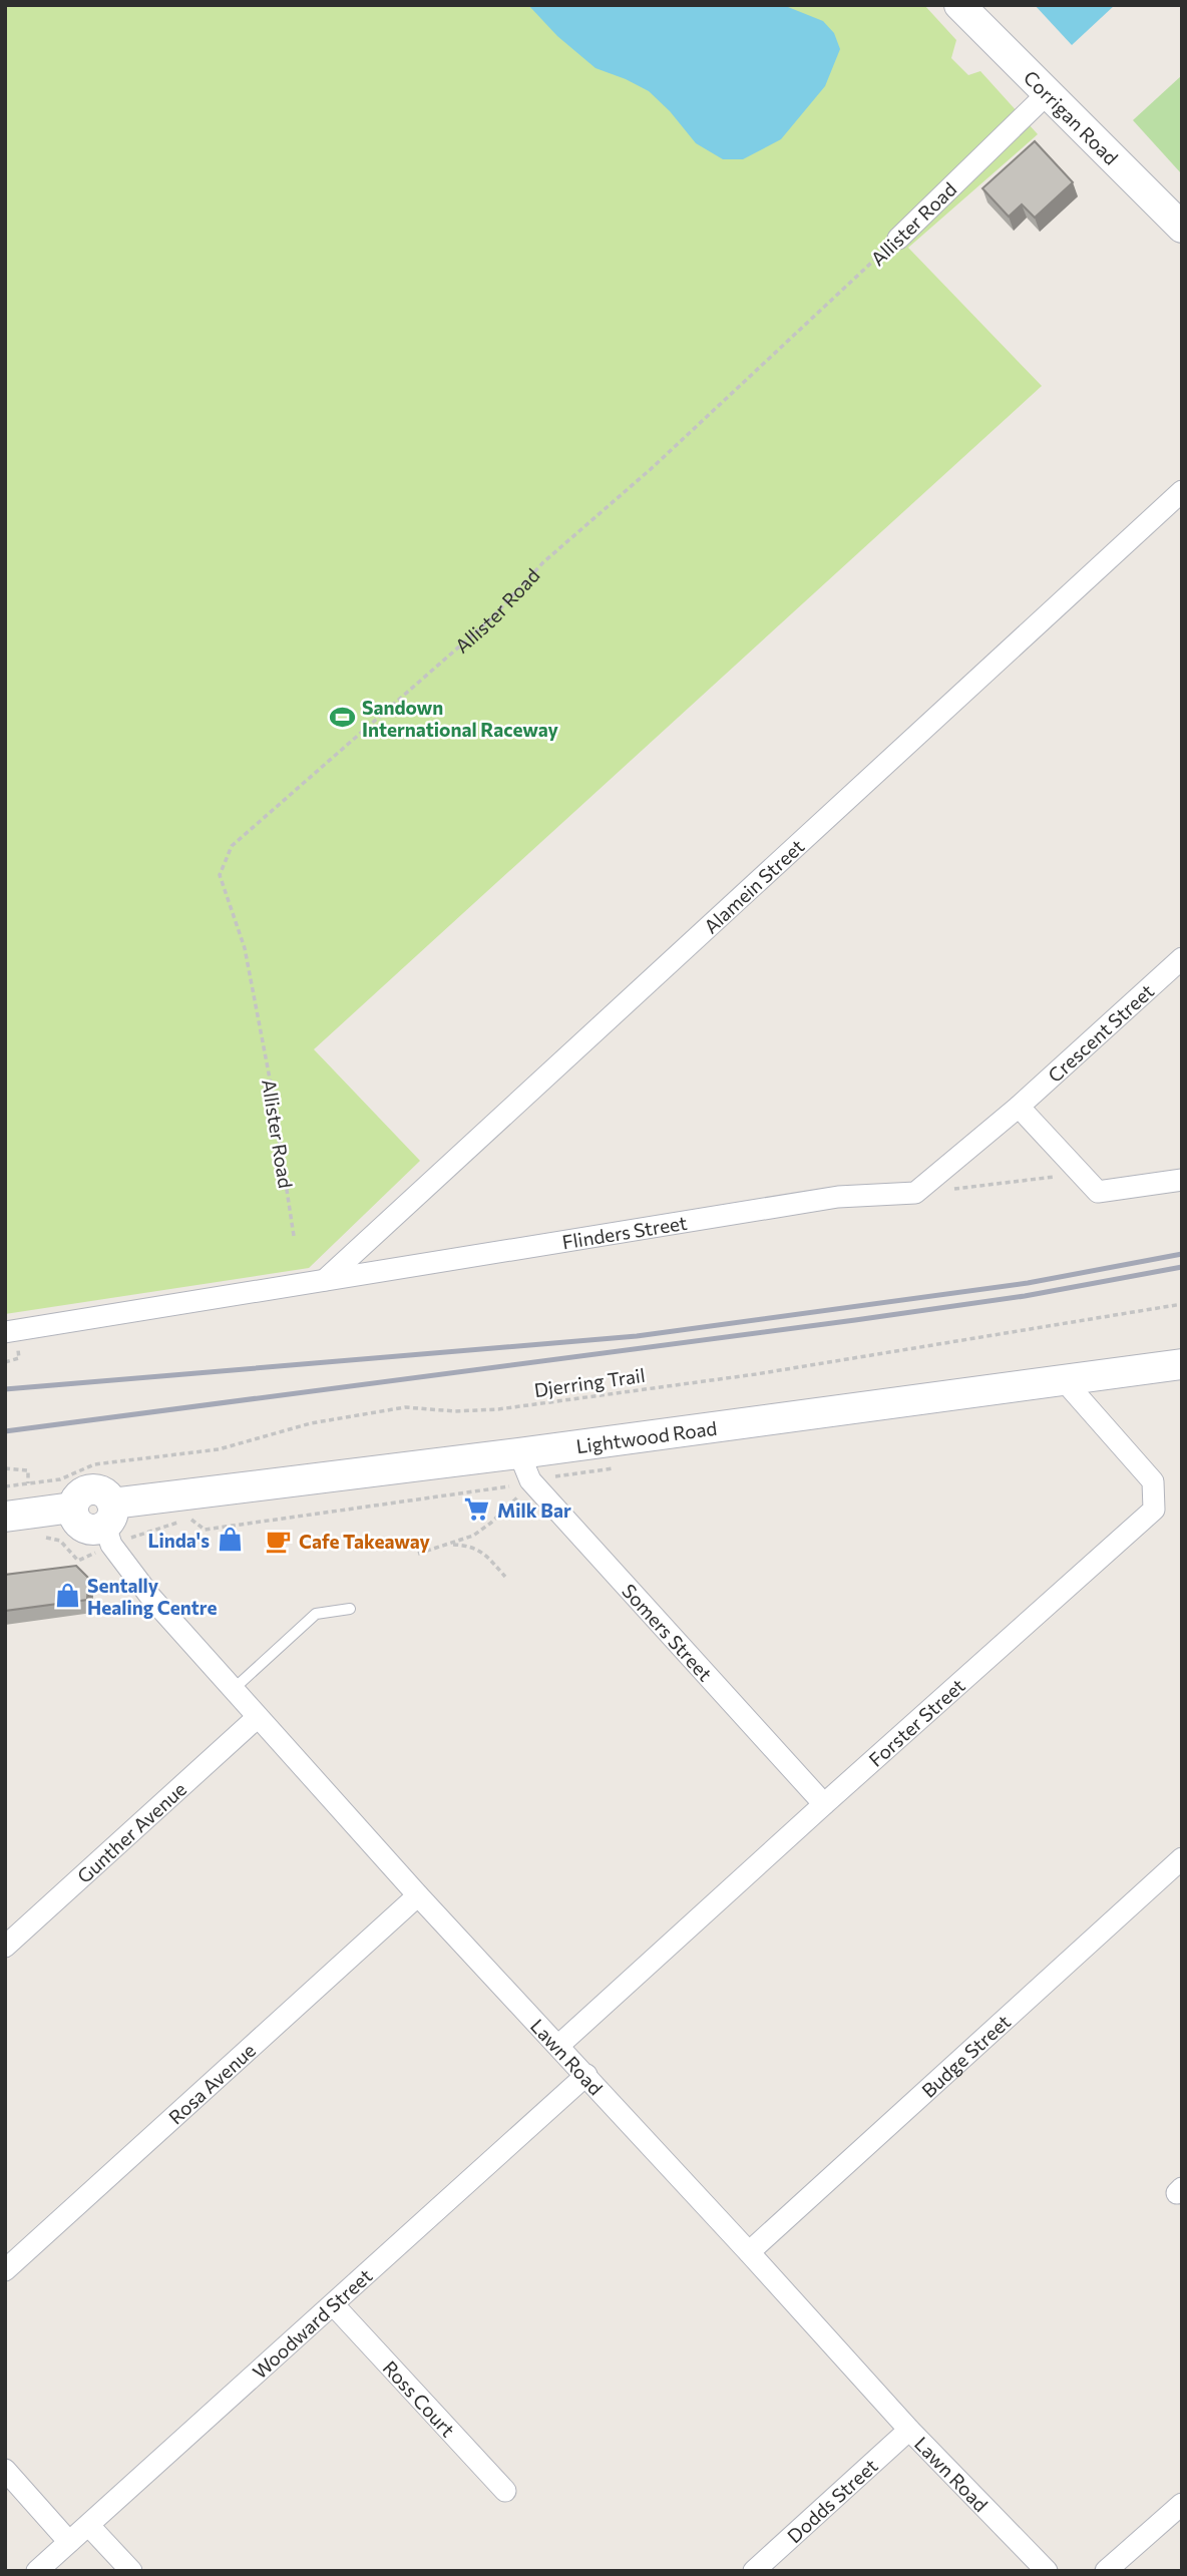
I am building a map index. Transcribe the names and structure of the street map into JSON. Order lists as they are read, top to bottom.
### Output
{
  "streets": {
    "main road": ["Corrigan Road", "Lightwood Road"],
    "street": [
      "Allister Road",
      "Alamein Street",
      "Crescent Street",
      "Flinders Street",
      "Somers Street",
      "Forster Street",
      "Gunther Avenue",
      "Lawn Road",
      "Budge Street",
      "Rosa Avenue",
      "Woodward Street",
      "Ross Court",
      "Dodds Street"
    ],
    "path": ["Djerring Trail"]
  },
  "crossings": [
    ["Corrigan Road", "Allister Road"],
    ["Alamein Street", "Flinders Street"],
    ["Lightwood Road", "Somers Street"],
    ["Lightwood Road", "Forster Street"],
    ["Lightwood Road", "Lawn Road"],
    ["Somers Street", "Forster Street"],
    ["Forster Street", "Lawn Road"],
    ["Gunther Avenue", "Lawn Road"],
    ["Lawn Road", "Budge Street"],
    ["Lawn Road", "Rosa Avenue"],
    ["Lawn Road", "Woodward Street"],
    ["Lawn Road", "Dodds Street"],
    ["Woodward Street", "Ross Court"]
  ],
  "places": {
    "sports": ["Sandown International Raceway"],
    "supermarket": ["Milk Bar"],
    "shop": ["Linda's", "Sentally Healing Centre"],
    "cafe": ["Cafe Takeaway"]
  }
}
